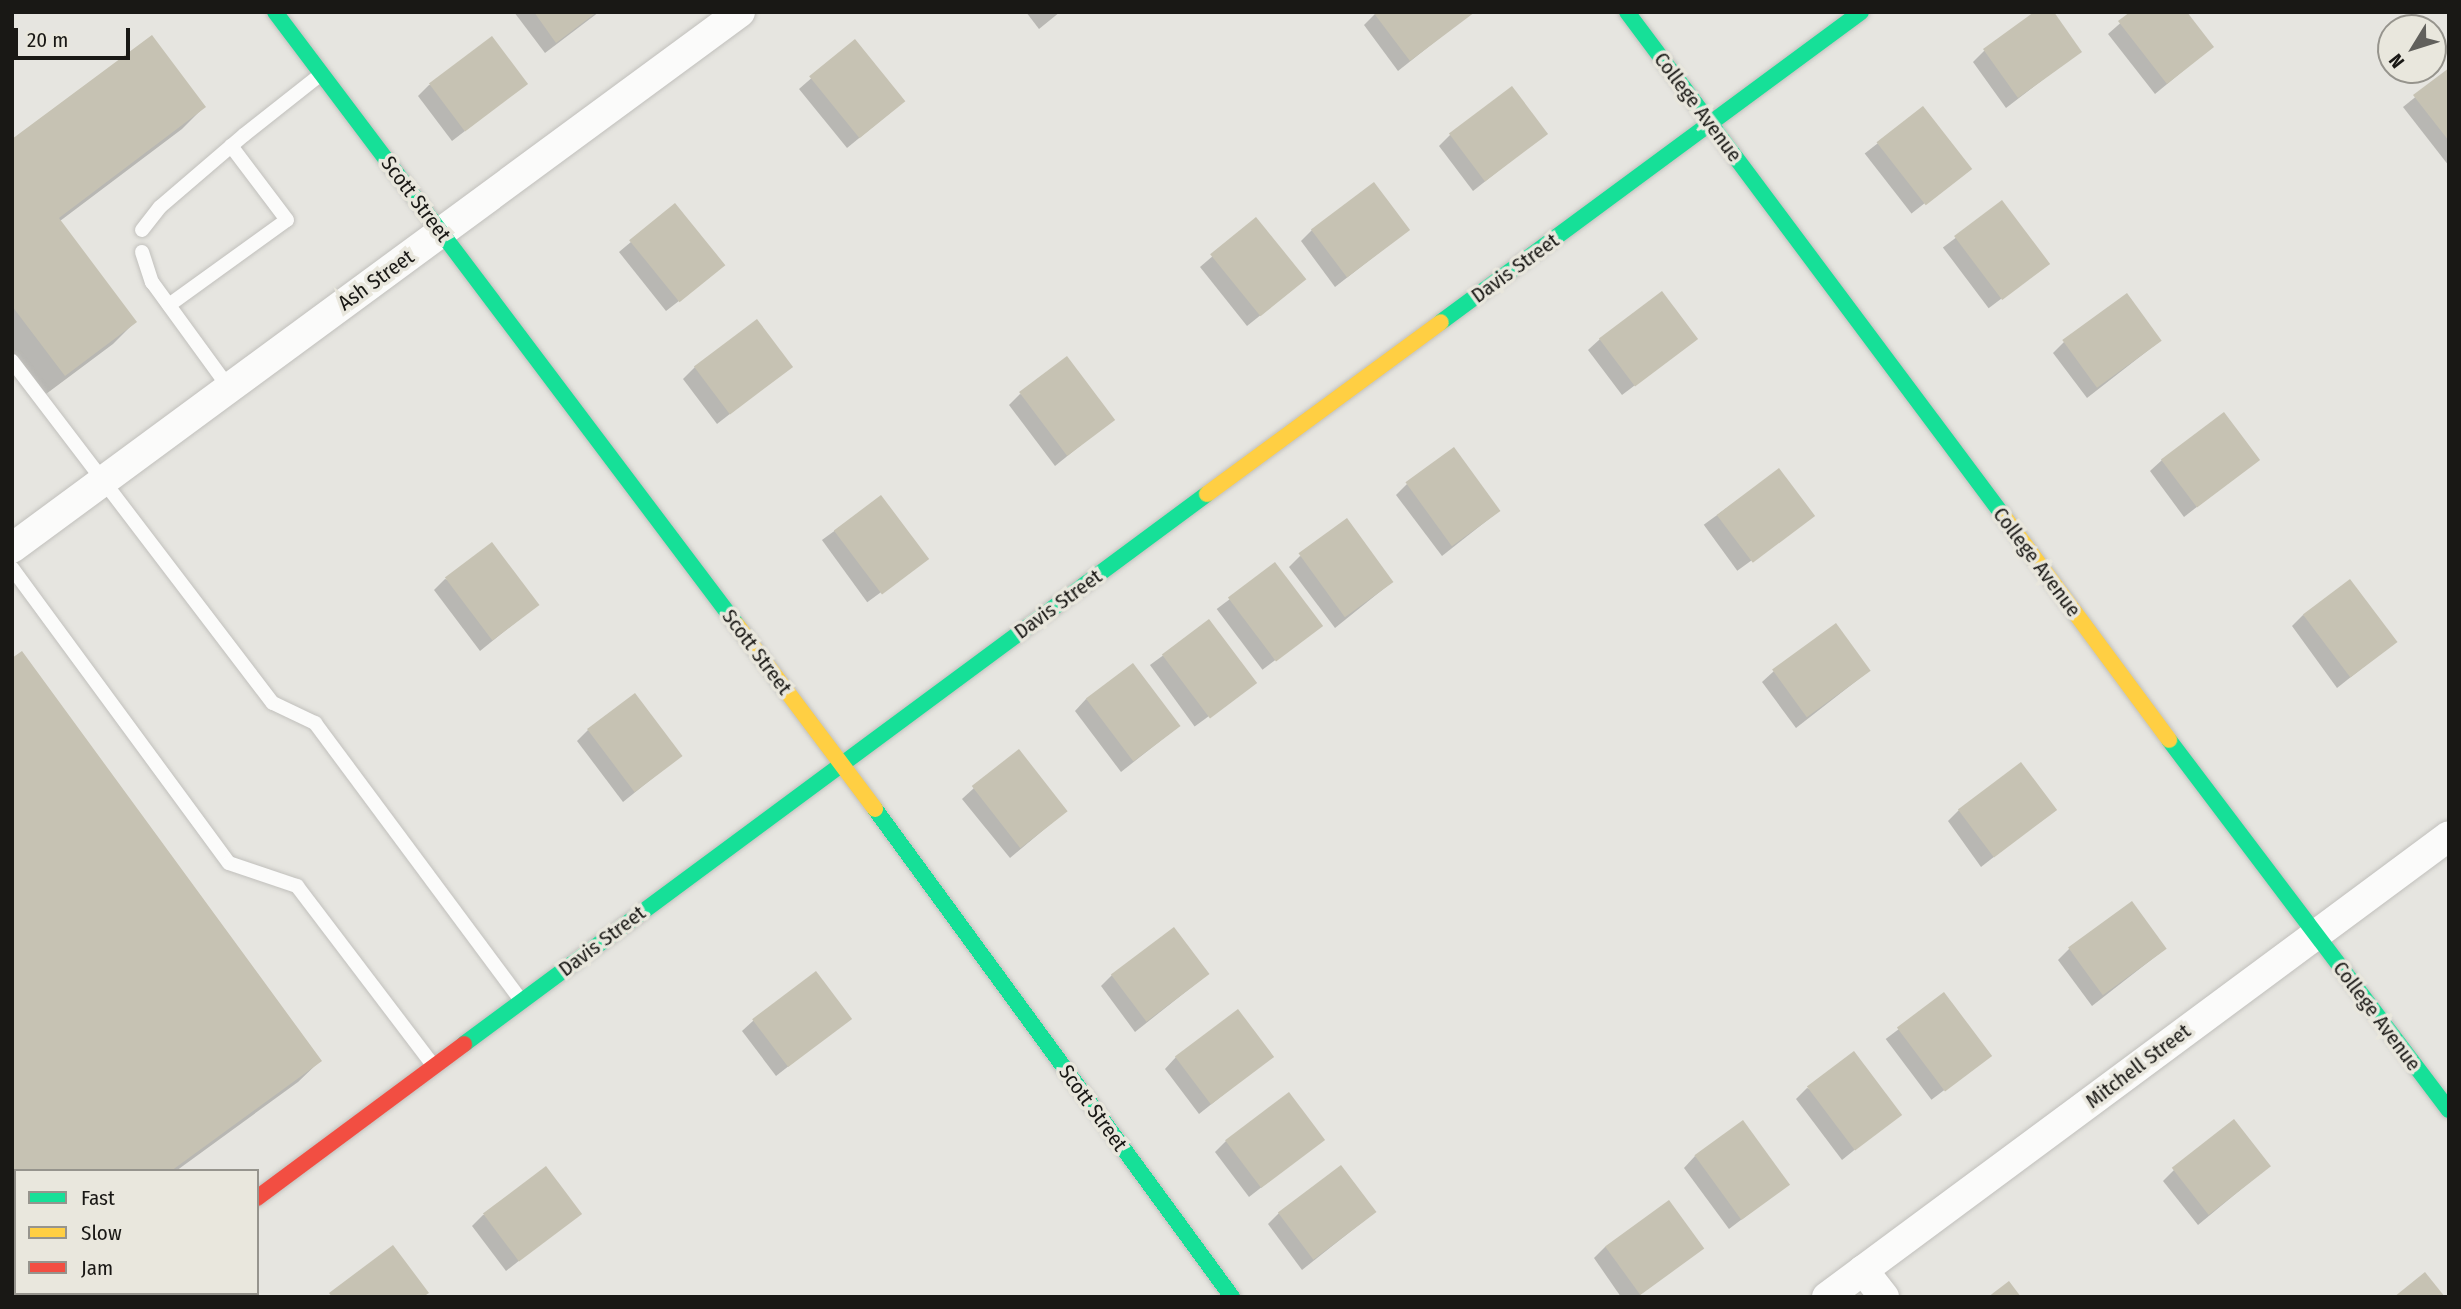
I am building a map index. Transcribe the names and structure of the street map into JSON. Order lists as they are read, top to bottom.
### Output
{
  "streets": {
    "street": [
      "College Avenue",
      "Scott Street",
      "Davis Street",
      "Ash Street",
      "Mitchell Street"
    ]
  },
  "crossings": [
    ["College Avenue", "Davis Street"],
    ["College Avenue", "Mitchell Street"],
    ["Scott Street", "Davis Street"],
    ["Scott Street", "Ash Street"]
  ],
  "legend": ["Fast", "Slow", "Jam"],
  "scale_bar": "20 m",
  "north": "bottom left"
}
